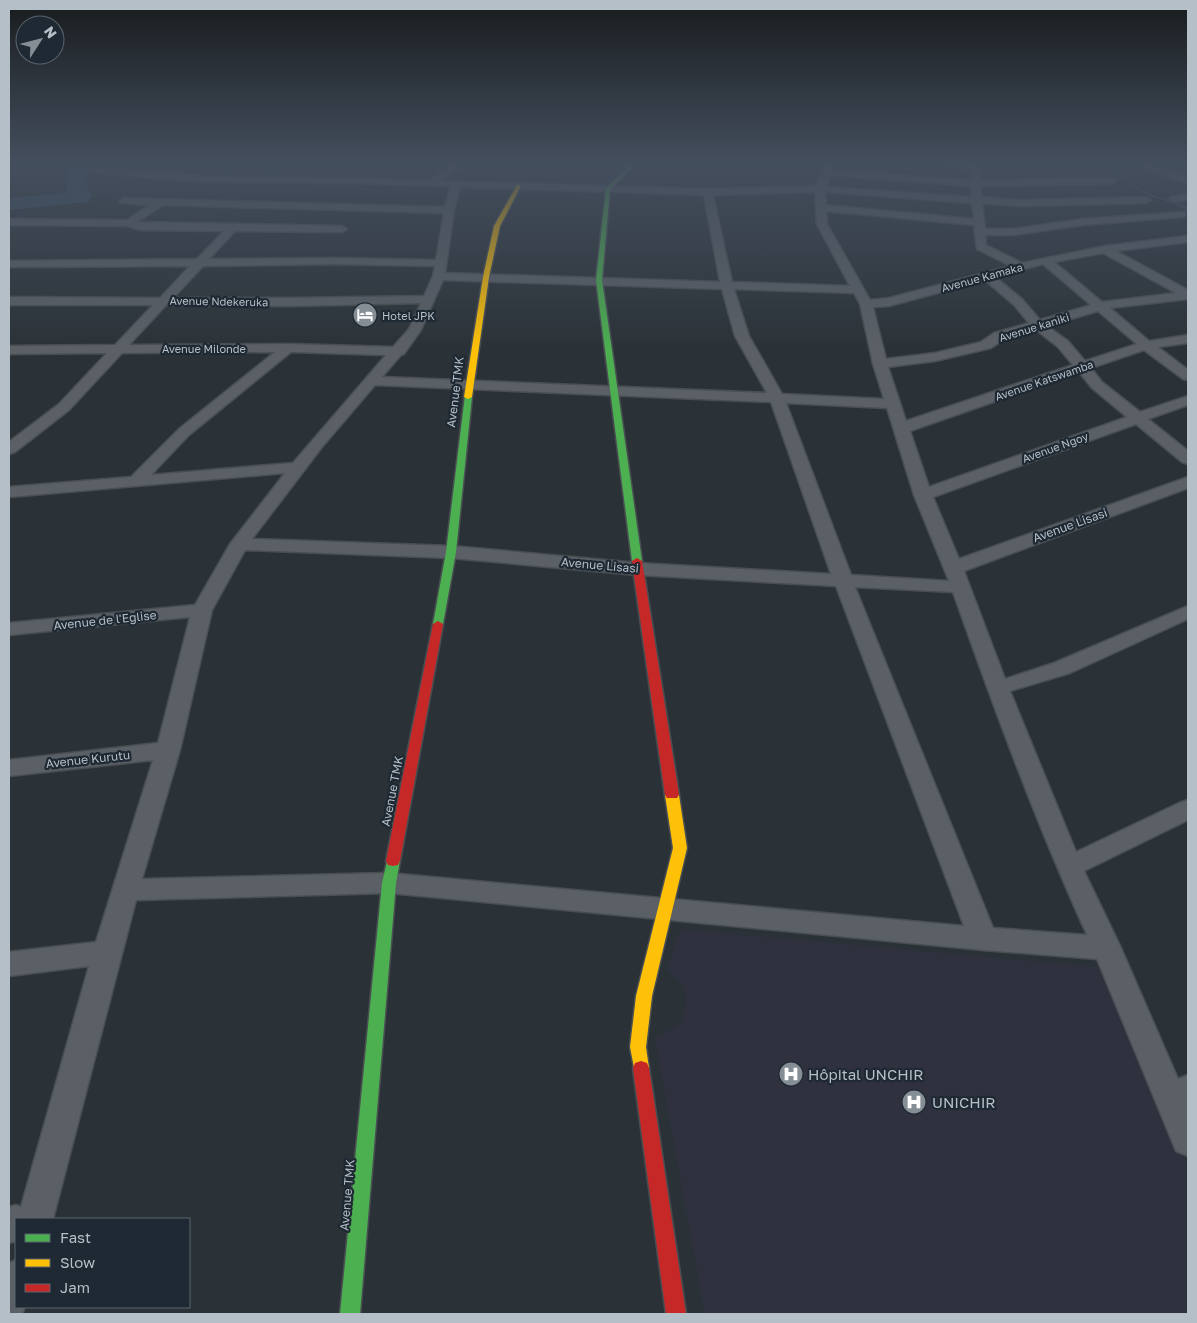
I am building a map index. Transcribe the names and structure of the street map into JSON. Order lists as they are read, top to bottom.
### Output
{
  "streets": {
    "street": [
      "Avenue Kamaka",
      "Avenue Ndekeruka",
      "Avenue kaniki",
      "Avenue Milonde",
      "Avenue Katswamba",
      "Avenue TMK",
      "Avenue Ngoy",
      "Avenue Lisasi",
      "Avenue de l'Eglise",
      "Avenue Kurutu"
    ]
  },
  "crossings": [
    ["Avenue TMK", "Avenue Lisasi"]
  ],
  "places": {
    "hotel": ["Hotel JPK"],
    "hospital": ["Hôpital UNCHIR", "UNICHIR"]
  },
  "legend": ["Fast", "Slow", "Jam"],
  "north": "top right"
}
